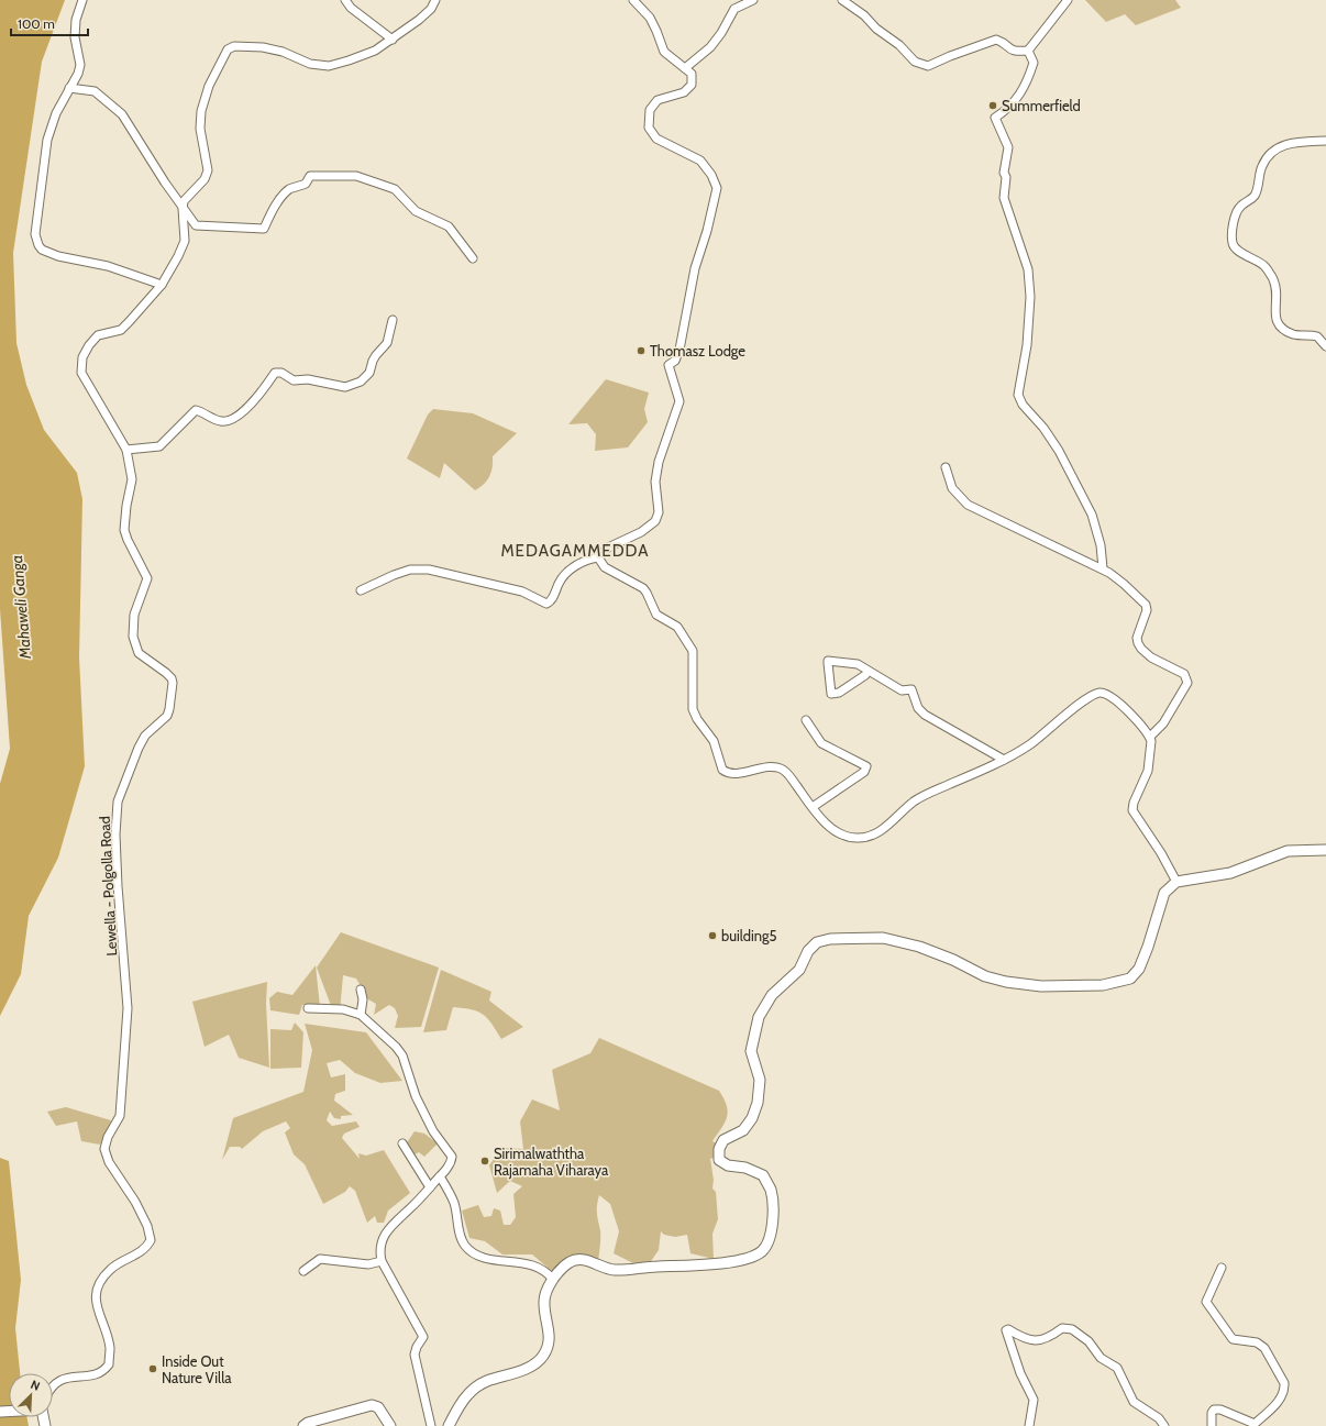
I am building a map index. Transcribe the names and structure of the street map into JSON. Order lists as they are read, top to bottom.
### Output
{
  "streets": {
    "street": ["Lewella - Polgolla Road"]
  },
  "districts": ["MEDAGAMMEDDA"],
  "water": ["Mahaweli Ganga"],
  "places": [
    "Summerfield",
    "Thomasz Lodge",
    "building5",
    "Sirimalwaththa Rajamaha Viharaya",
    "Inside Out Nature Villa"
  ],
  "scale_bar": "100 m",
  "north": "top right"
}
